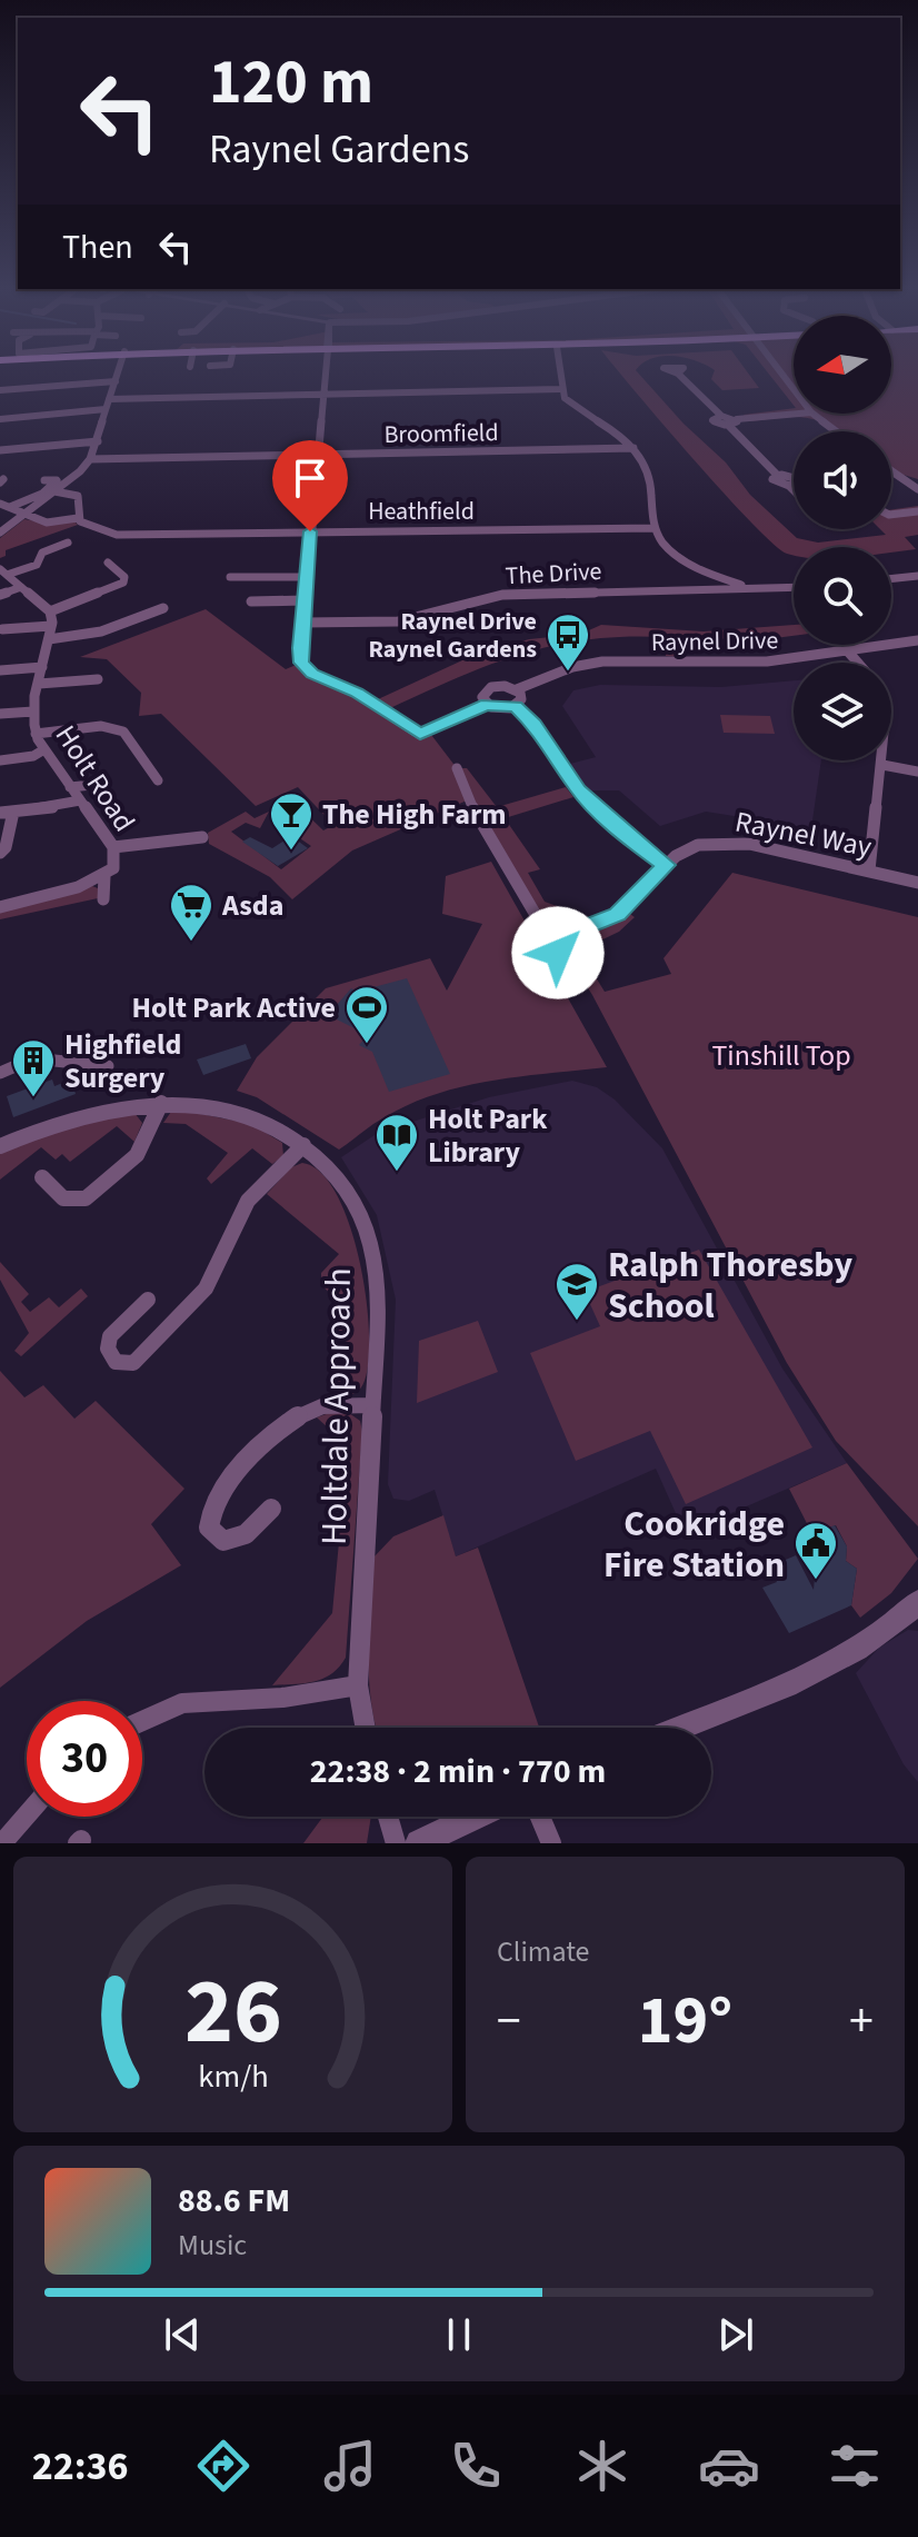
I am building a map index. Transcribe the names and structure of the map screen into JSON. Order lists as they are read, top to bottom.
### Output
{
  "streets": {
    "street": [
      "Broomfield",
      "Heathfield",
      "The Drive",
      "Raynel Drive",
      "Holt Road",
      "Raynel Way",
      "Holtdale Approach"
    ]
  },
  "crossings": [
    ["The Drive", "Raynel Drive"]
  ],
  "parks": ["Tinshill Top"],
  "places": {
    "bus stop": ["Raynel Drive Raynel Gardens"],
    "bar": ["The High Farm"],
    "supermarket": ["Asda"],
    "sports": ["Holt Park Active"],
    "building": ["Highfield Surgery"],
    "library": ["Holt Park Library"],
    "school or university": ["Ralph Thoresby School"],
    "public building": ["Cookridge Fire Station"]
  },
  "north": "left",
  "page": {
    "turn": ["120 m", "Raynel Gardens"],
    "then": "Then",
    "limit": "30",
    "trip": "22:38 · 2 min · 770 m",
    "tile": "Climate",
    "heat": ["−", "19°", "+"],
    "song": ["88.6 FM", "Music"],
    "tabs": "22:36",
    "gauge": ["26", "km/h"]
  }
}
